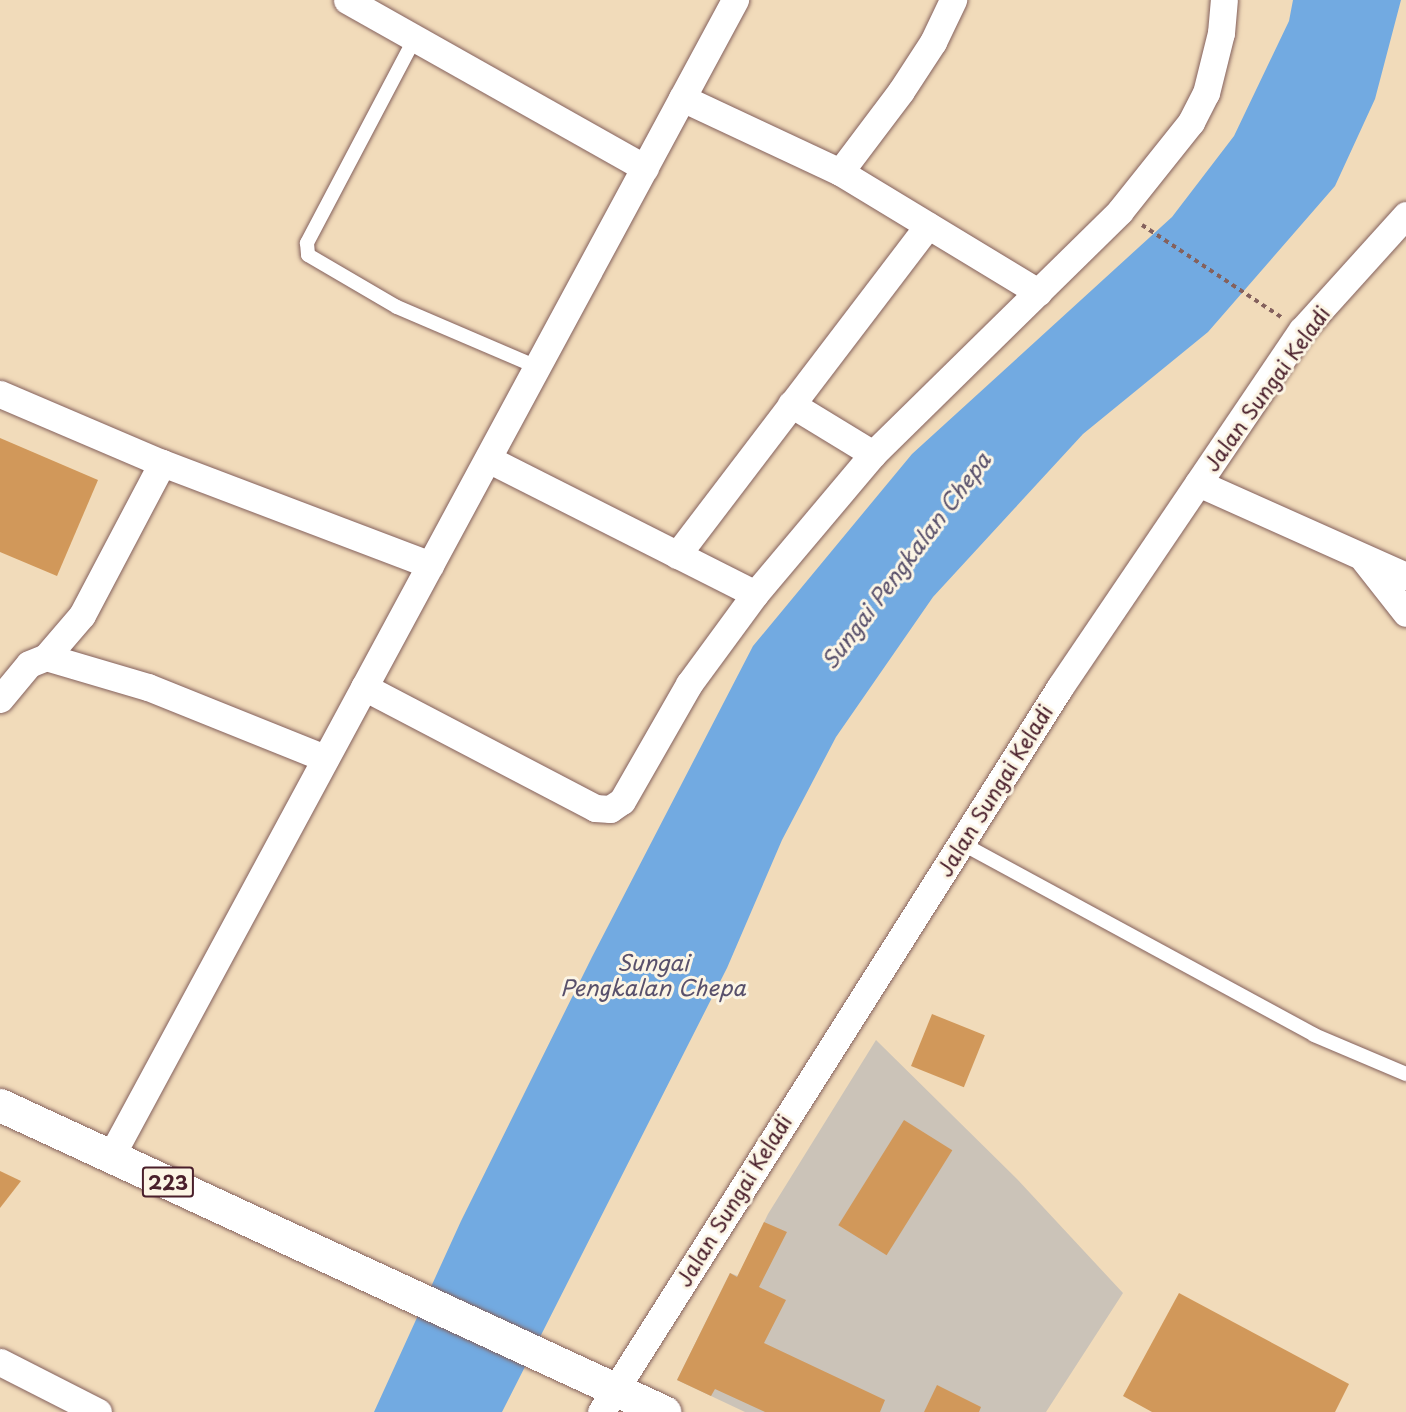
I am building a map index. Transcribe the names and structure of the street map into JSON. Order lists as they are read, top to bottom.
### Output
{
  "streets": {
    "main road": ["223"],
    "street": ["Jalan Sungai Keladi"]
  },
  "crossings": [
    ["Jalan Sungai Keladi", "223"]
  ],
  "water": ["Sungai Pengkalan Chepa"]
}
